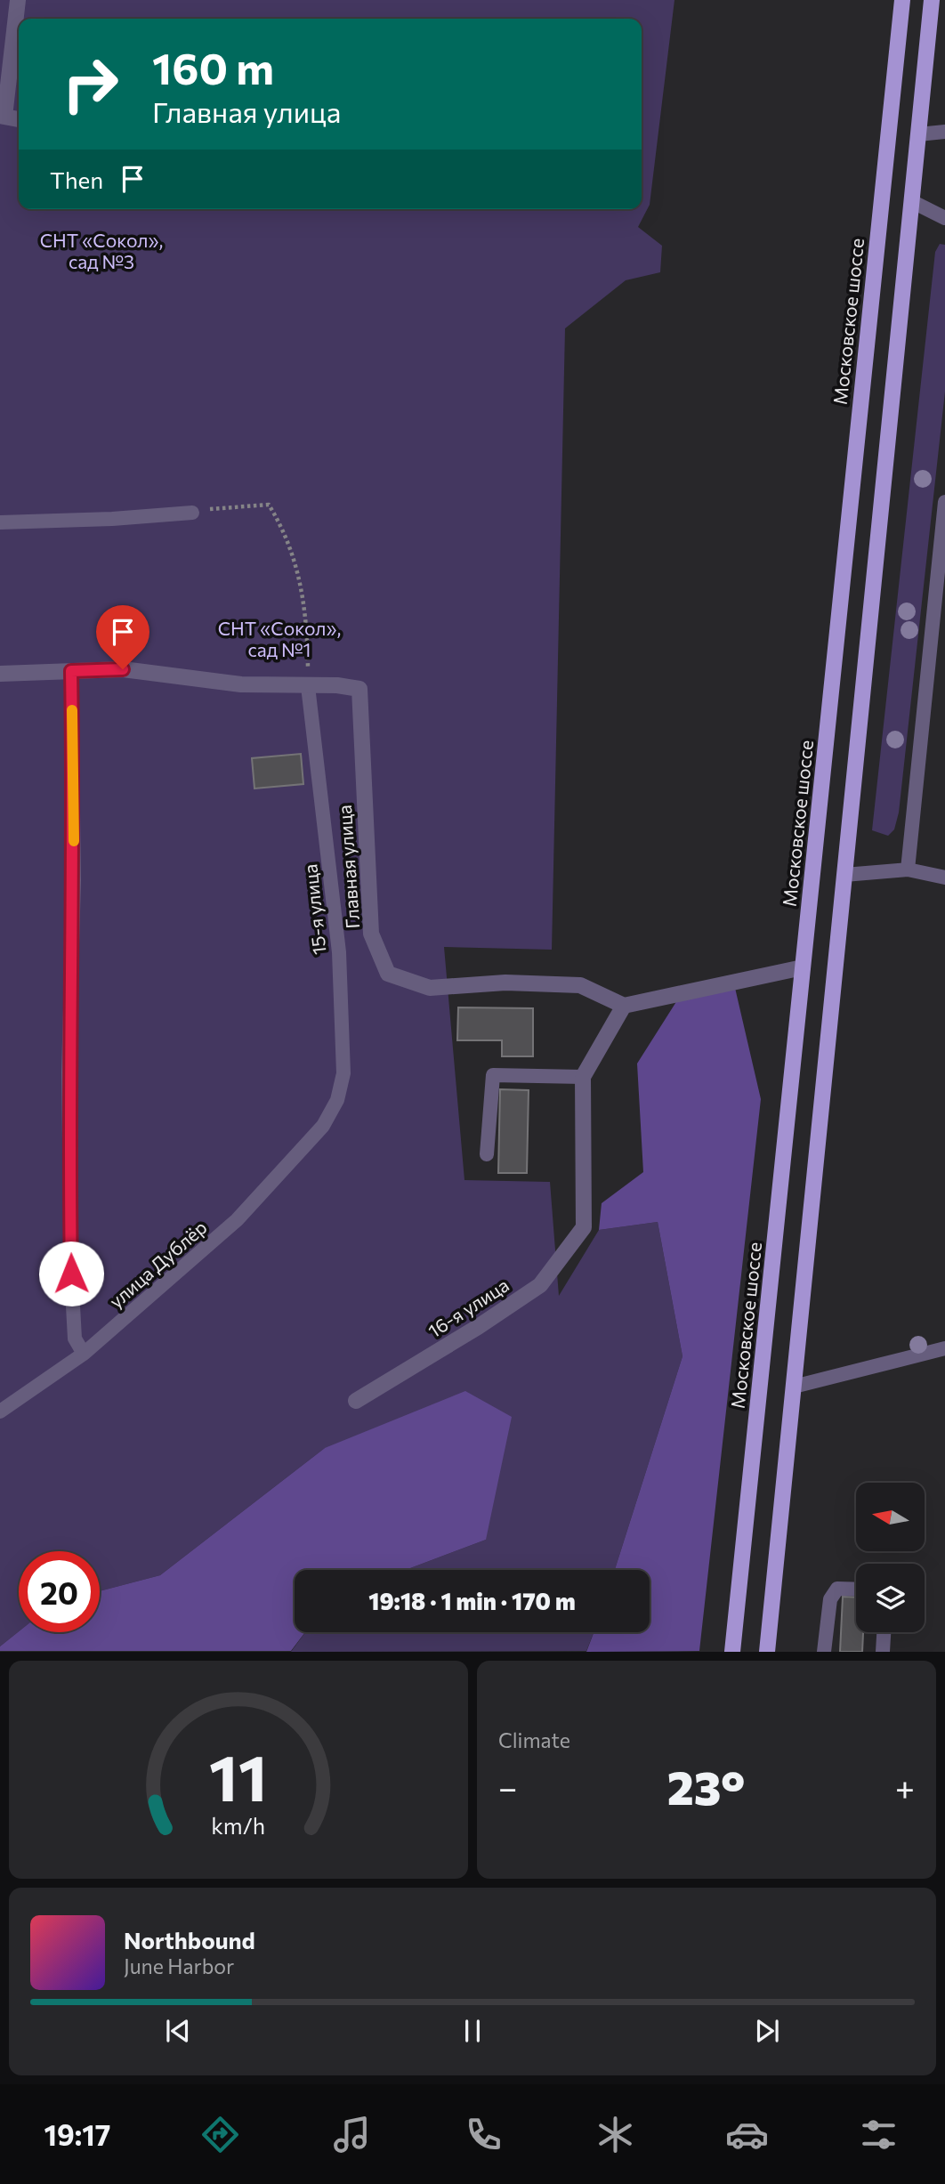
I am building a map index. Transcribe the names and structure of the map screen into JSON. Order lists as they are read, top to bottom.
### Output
{
  "streets": {
    "main road": ["Московское шоссе"],
    "street": ["Главная улица", "16-я улица"],
    "lane": ["15-я улица", "улица Дублёр"]
  },
  "crossings": [
    ["Главная улица", "15-я улица"],
    ["15-я улица", "улица Дублёр"]
  ],
  "parks": ["СНТ «Сокол», сад №3", "СНТ «Сокол», сад №1"],
  "north": "left",
  "page": {
    "turn": ["160 m", "Главная улица"],
    "then": "Then",
    "limit": "20",
    "trip": "19:18 · 1 min · 170 m",
    "tile": "Climate",
    "heat": ["−", "23°", "+"],
    "song": ["Northbound", "June Harbor"],
    "tabs": "19:17",
    "gauge": ["11", "km/h"]
  }
}
